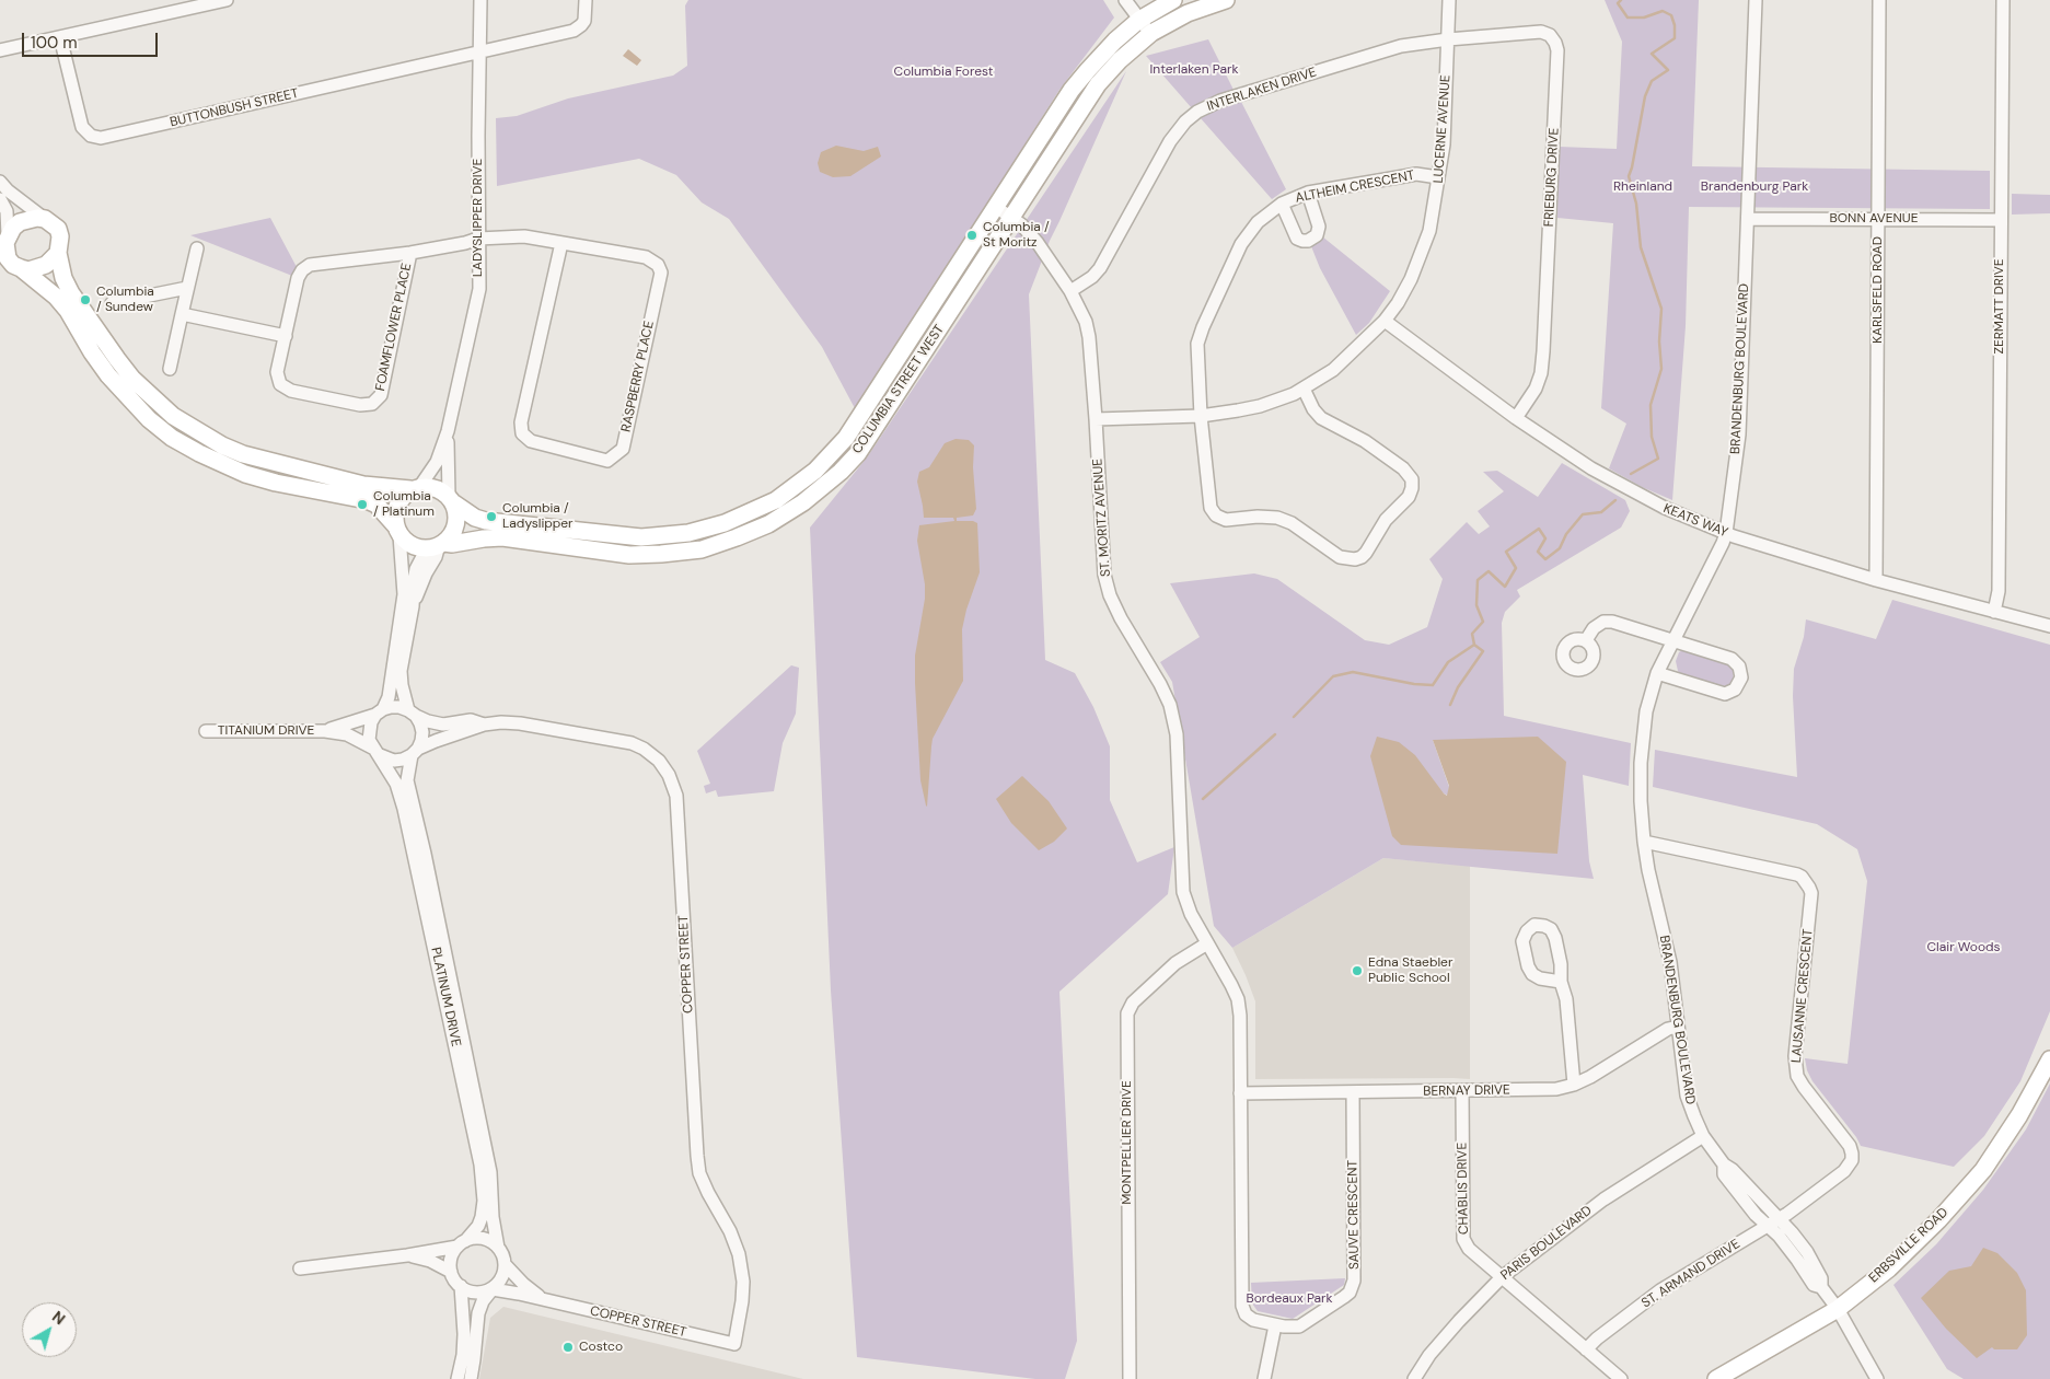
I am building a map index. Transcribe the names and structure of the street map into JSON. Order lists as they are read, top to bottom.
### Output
{
  "streets": {
    "main road": ["COLUMBIA STREET WEST", "ERBSVILLE ROAD"],
    "street": [
      "INTERLAKEN DRIVE",
      "BUTTONBUSH STREET",
      "LUCERNE AVENUE",
      "FRIEBURG DRIVE",
      "ALTHEIM CRESCENT",
      "LADYSLIPPER DRIVE",
      "BONN AVENUE",
      "KARLSFELD ROAD",
      "ZERMATT DRIVE",
      "FOAMFLOWER PLACE",
      "BRANDENBURG BOULEVARD",
      "RASPBERRY PLACE",
      "ST. MORITZ AVENUE",
      "KEATS WAY",
      "TITANIUM DRIVE",
      "COPPER STREET",
      "LAUSANNE CRESCENT",
      "PLATINUM DRIVE",
      "BERNAY DRIVE",
      "MONTPELLIER DRIVE",
      "CHABLIS DRIVE",
      "SAUVE CRESCENT",
      "PARIS BOULEVARD",
      "ST. ARMAND DRIVE"
    ]
  },
  "crossings": [
    ["INTERLAKEN DRIVE", "LUCERNE AVENUE"],
    ["INTERLAKEN DRIVE", "FRIEBURG DRIVE"],
    ["INTERLAKEN DRIVE", "ST. MORITZ AVENUE"],
    ["BUTTONBUSH STREET", "LADYSLIPPER DRIVE"],
    ["LUCERNE AVENUE", "FRIEBURG DRIVE"],
    ["LUCERNE AVENUE", "ALTHEIM CRESCENT"],
    ["LUCERNE AVENUE", "ST. MORITZ AVENUE"],
    ["LUCERNE AVENUE", "KEATS WAY"],
    ["FRIEBURG DRIVE", "KEATS WAY"],
    ["LADYSLIPPER DRIVE", "FOAMFLOWER PLACE"],
    ["LADYSLIPPER DRIVE", "RASPBERRY PLACE"],
    ["LADYSLIPPER DRIVE", "COLUMBIA STREET WEST"],
    ["BONN AVENUE", "KARLSFELD ROAD"],
    ["BONN AVENUE", "ZERMATT DRIVE"],
    ["BONN AVENUE", "BRANDENBURG BOULEVARD"],
    ["KARLSFELD ROAD", "KEATS WAY"],
    ["ZERMATT DRIVE", "KEATS WAY"],
    ["FOAMFLOWER PLACE", "RASPBERRY PLACE"],
    ["BRANDENBURG BOULEVARD", "KEATS WAY"],
    ["BRANDENBURG BOULEVARD", "LAUSANNE CRESCENT"],
    ["BRANDENBURG BOULEVARD", "BERNAY DRIVE"],
    ["BRANDENBURG BOULEVARD", "PARIS BOULEVARD"],
    ["BRANDENBURG BOULEVARD", "ERBSVILLE ROAD"],
    ["BRANDENBURG BOULEVARD", "ST. ARMAND DRIVE"],
    ["COLUMBIA STREET WEST", "ST. MORITZ AVENUE"],
    ["ST. MORITZ AVENUE", "BERNAY DRIVE"],
    ["ST. MORITZ AVENUE", "MONTPELLIER DRIVE"],
    ["ST. MORITZ AVENUE", "SAUVE CRESCENT"],
    ["COPPER STREET", "PLATINUM DRIVE"],
    ["LAUSANNE CRESCENT", "ST. ARMAND DRIVE"],
    ["BERNAY DRIVE", "CHABLIS DRIVE"],
    ["BERNAY DRIVE", "SAUVE CRESCENT"],
    ["CHABLIS DRIVE", "PARIS BOULEVARD"],
    ["CHABLIS DRIVE", "ST. ARMAND DRIVE"]
  ],
  "parks": [
    "Interlaken Park",
    "Columbia Forest",
    "Rheinland",
    "Brandenburg Park",
    "Clair Woods",
    "Bordeaux Park"
  ],
  "places": [
    "Columbia / St Moritz",
    "Columbia / Sundew",
    "Columbia / Platinum",
    "Columbia / Ladyslipper",
    "Edna Staebler Public School",
    "Costco"
  ],
  "scale_bar": "100 m",
  "north": "top right"
}
